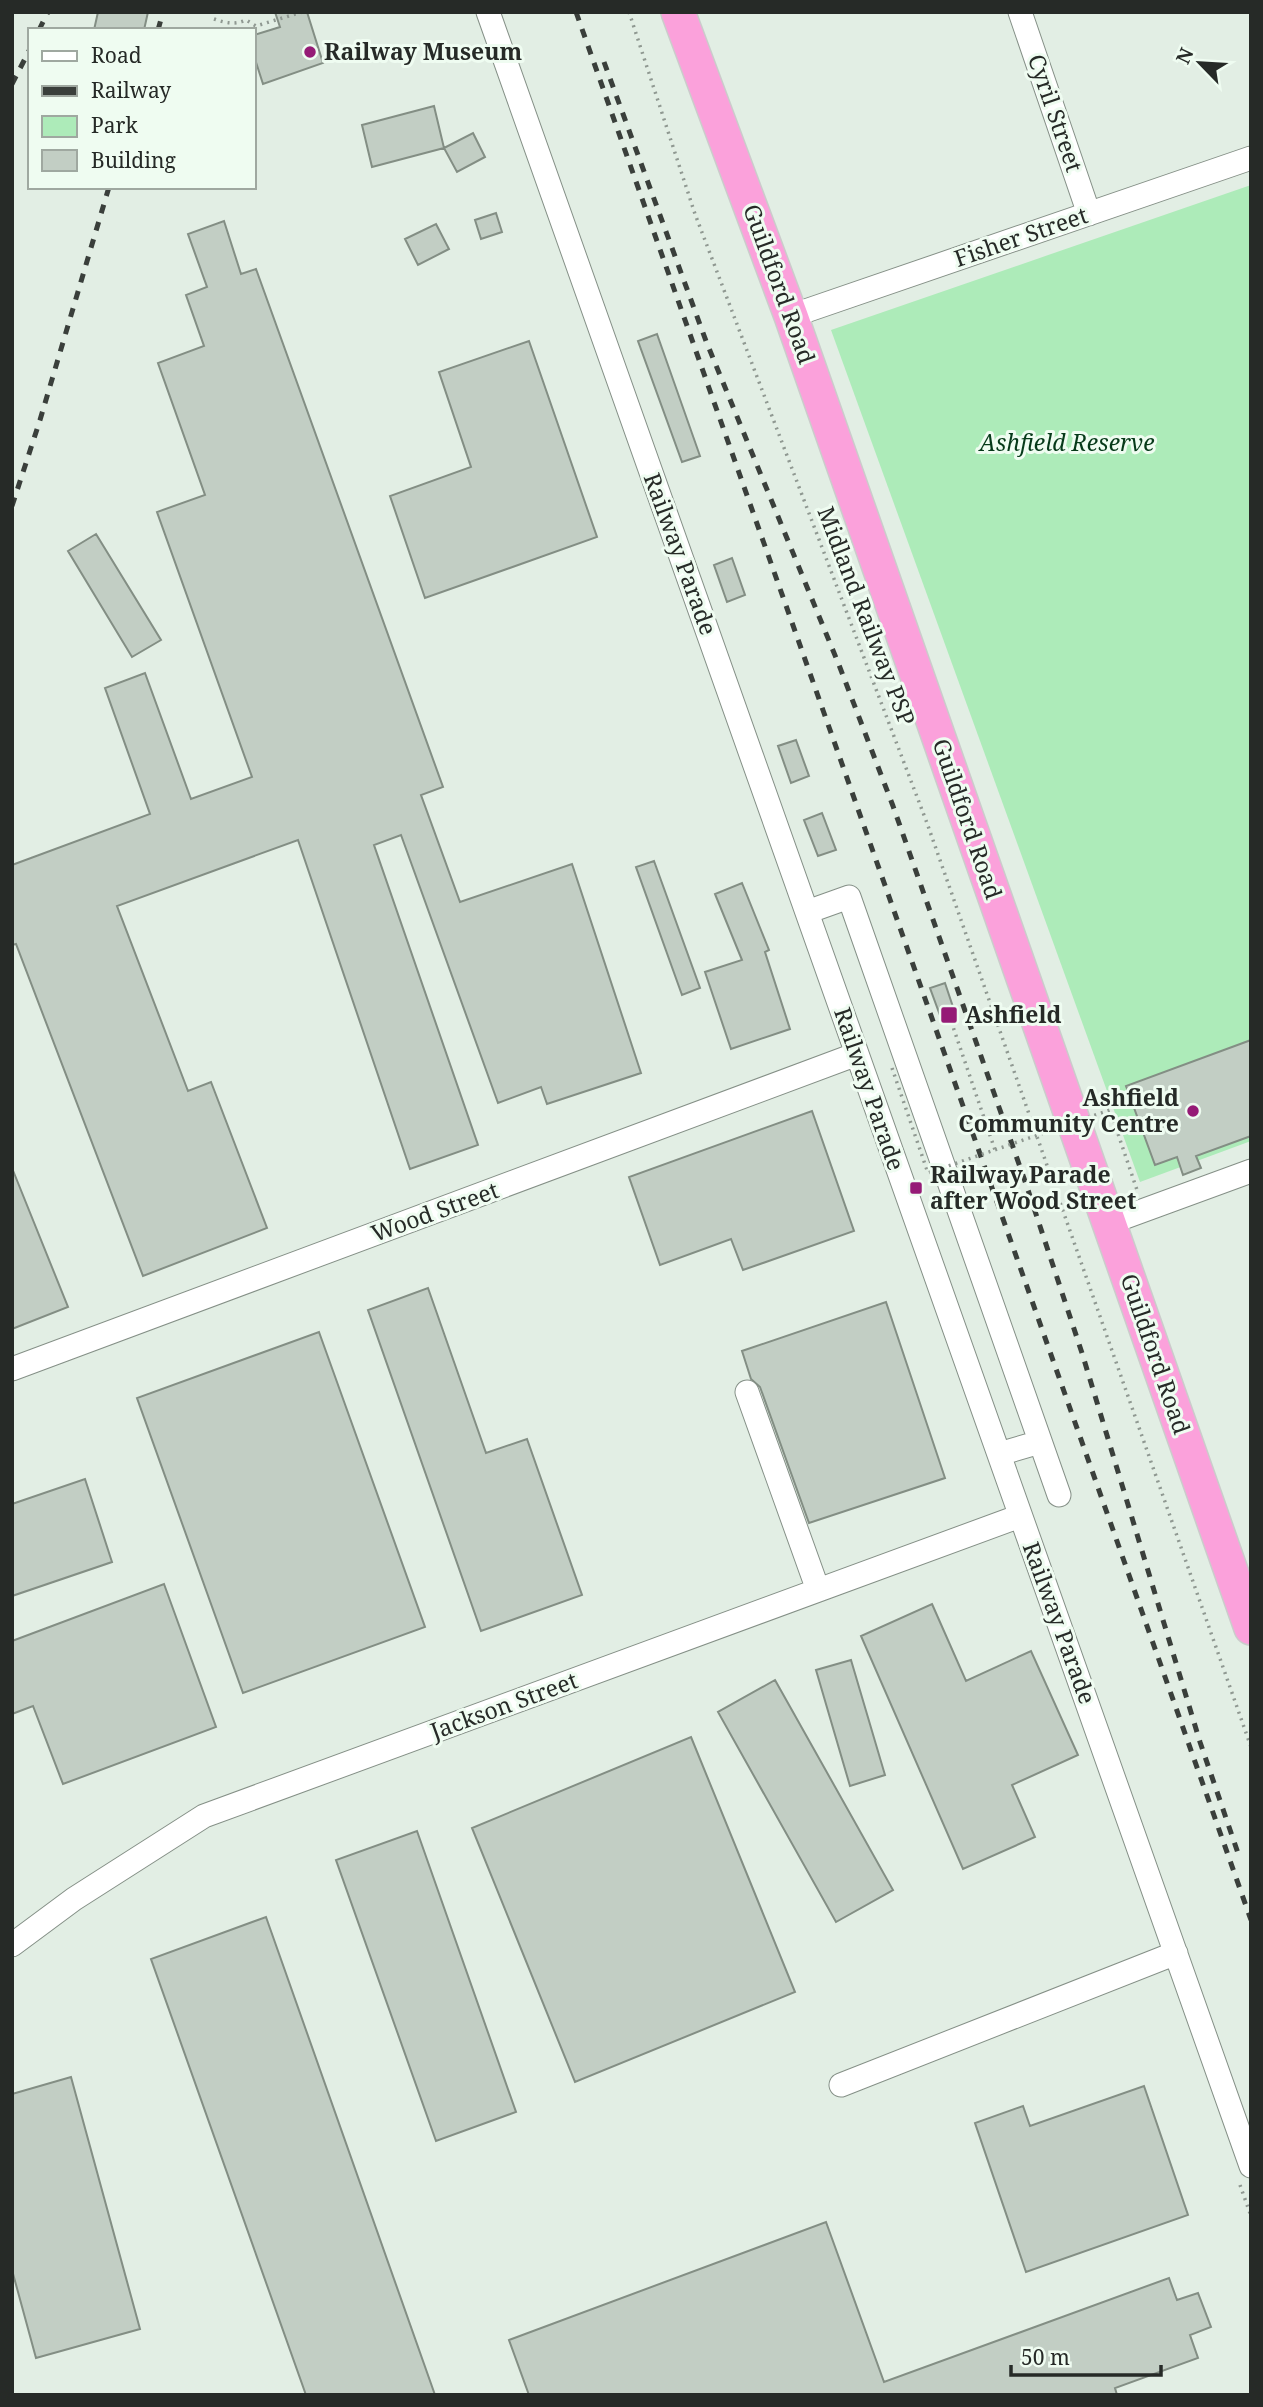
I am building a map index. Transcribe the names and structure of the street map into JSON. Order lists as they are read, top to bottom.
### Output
{
  "streets": {
    "highway": ["Guildford Road"],
    "street": [
      "Cyril Street",
      "Fisher Street",
      "Railway Parade",
      "Wood Street",
      "Jackson Street"
    ],
    "path": ["Midland Railway PSP"]
  },
  "crossings": [
    ["Cyril Street", "Fisher Street"],
    ["Fisher Street", "Guildford Road"],
    ["Railway Parade", "Wood Street"],
    ["Railway Parade", "Jackson Street"]
  ],
  "parks": ["Ashfield Reserve"],
  "places": {
    "other": ["Railway Museum", "Ashfield Community Centre"],
    "transit": ["Ashfield", "Railway Parade after Wood Street"]
  },
  "legend": [
    "Road",
    "Railway",
    "Park",
    "Building"
  ],
  "scale_bar": "50 m",
  "north": "top left"
}
